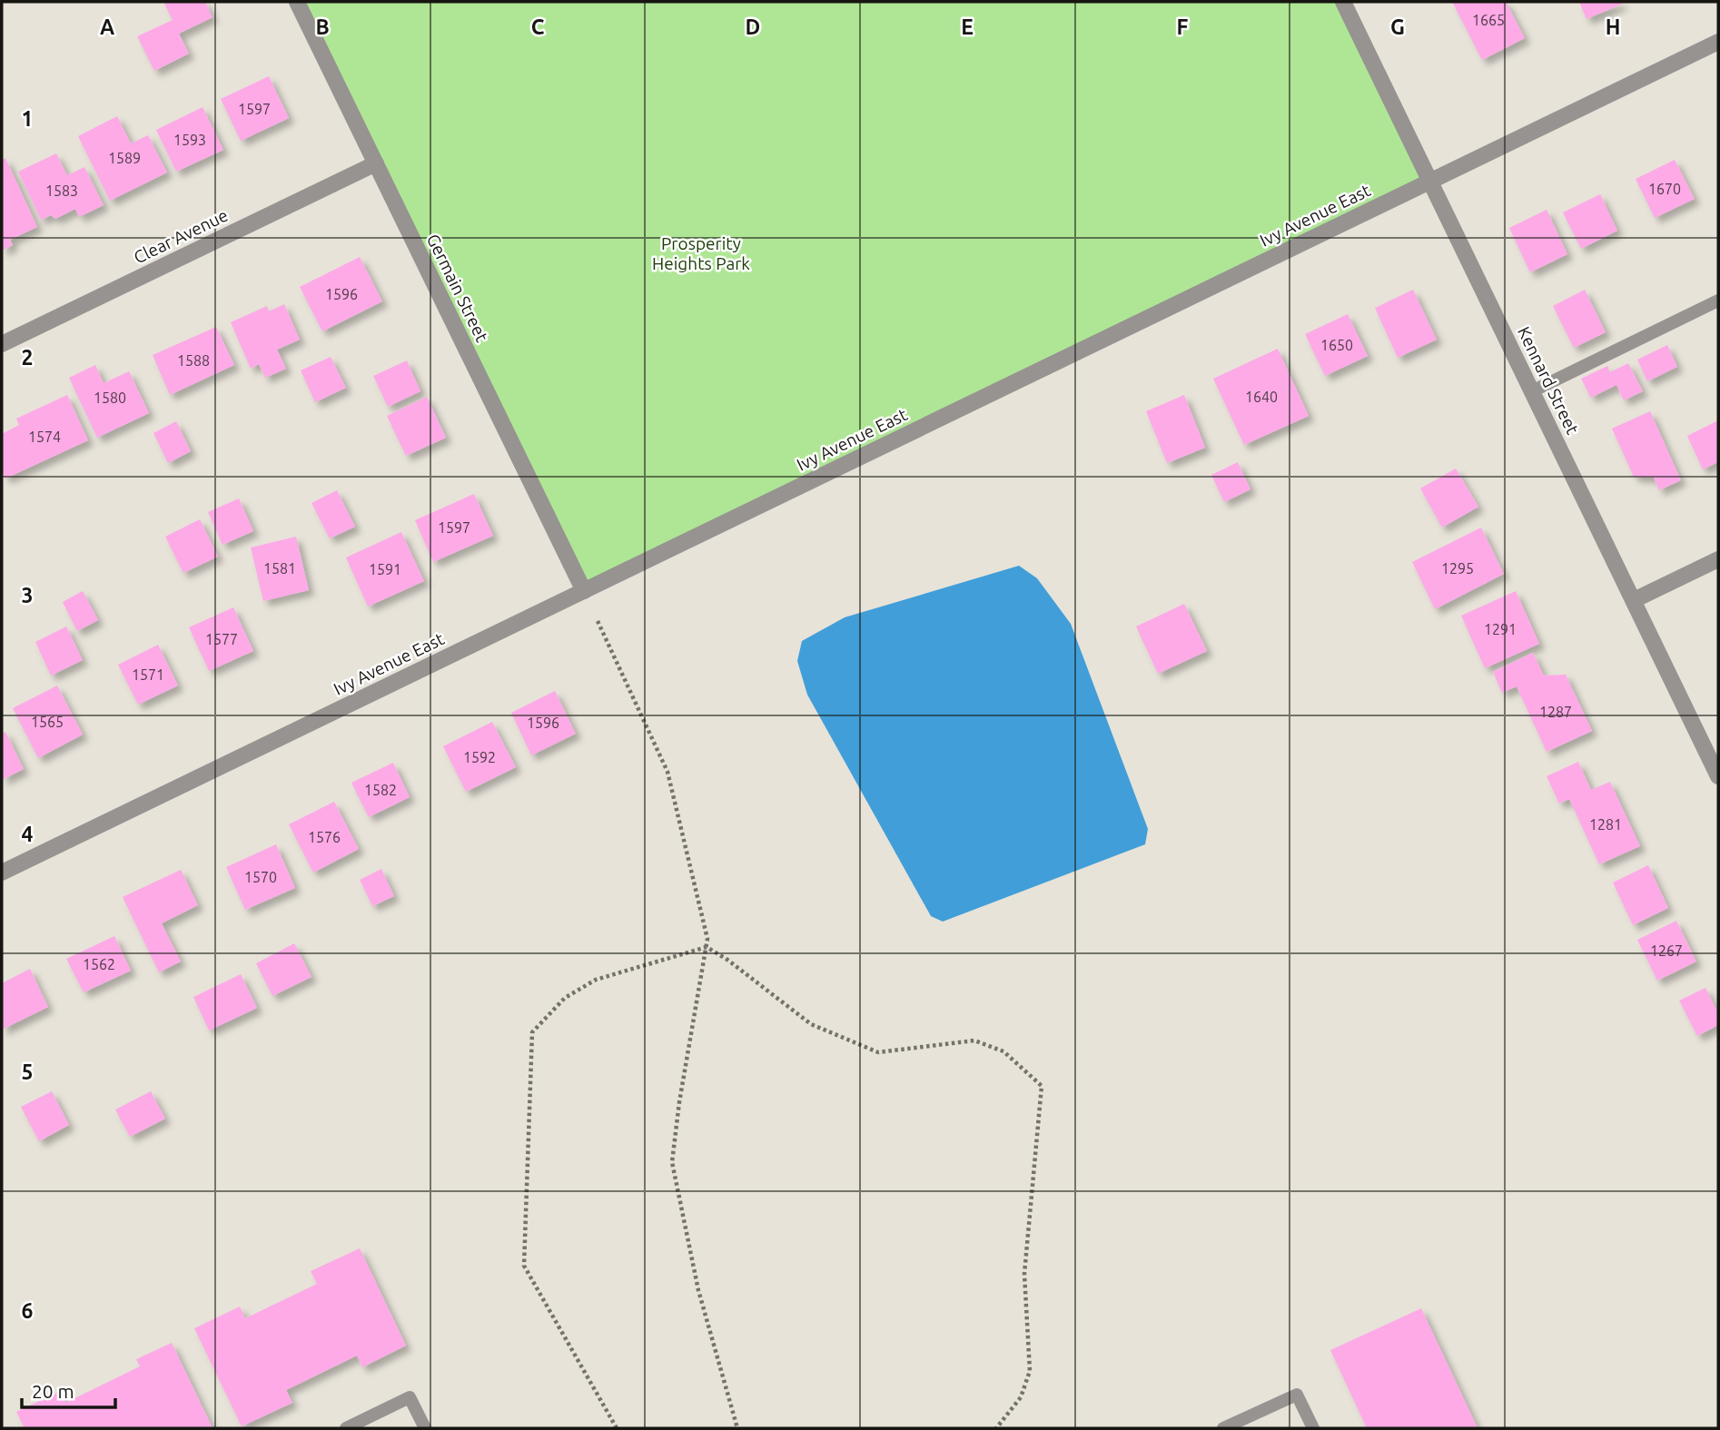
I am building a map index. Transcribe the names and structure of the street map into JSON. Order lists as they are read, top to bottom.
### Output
{
  "streets": {
    "street": [
      "Ivy Avenue East",
      "Clear Avenue",
      "Germain Street",
      "Kennard Street"
    ]
  },
  "crossings": [
    ["Ivy Avenue East", "Germain Street"],
    ["Ivy Avenue East", "Kennard Street"],
    ["Clear Avenue", "Germain Street"]
  ],
  "parks": ["Prosperity Heights Park"],
  "house_numbers": [
    "1665",
    "1597",
    "1593",
    "1589",
    "1670",
    "1583",
    "1596",
    "1650",
    "1588",
    "1640",
    "1580",
    "1574",
    "1597",
    "1581",
    "1295",
    "1591",
    "1291",
    "1577",
    "1571",
    "1287",
    "1565",
    "1596",
    "1592",
    "1582",
    "1281",
    "1576",
    "1570",
    "1267",
    "1562"
  ],
  "scale_bar": "20 m",
  "grid": {
    "columns": [
      "A",
      "B",
      "C",
      "D",
      "E",
      "F",
      "G",
      "H"
    ],
    "rows": [
      "1",
      "2",
      "3",
      "4",
      "5",
      "6"
    ]
  }
}
